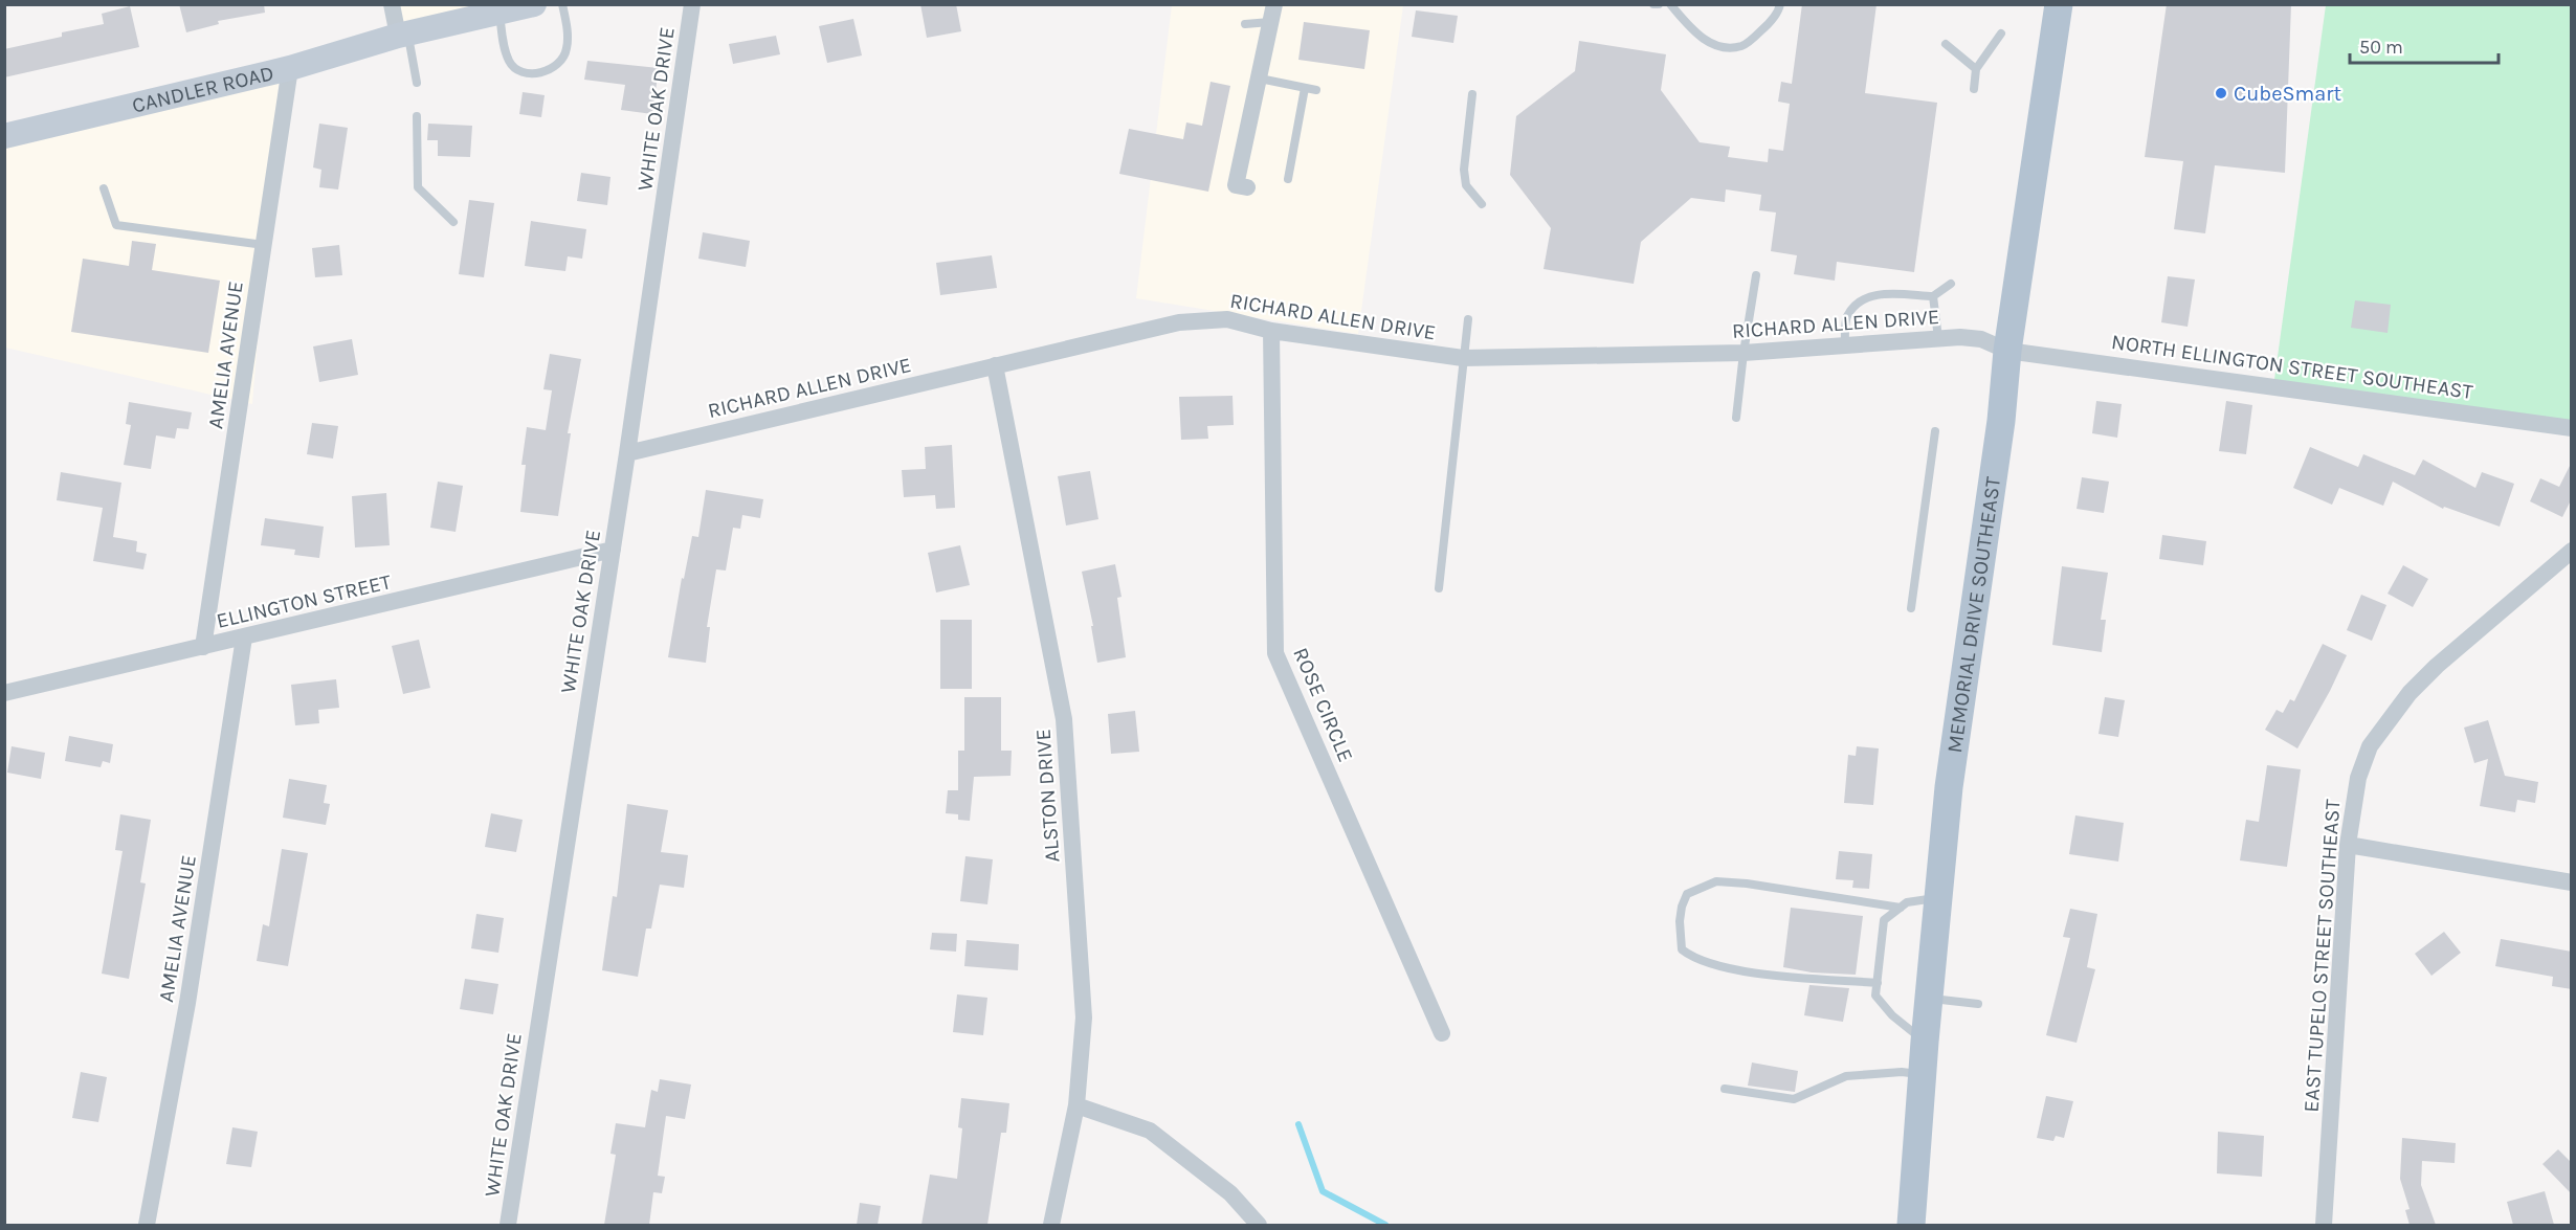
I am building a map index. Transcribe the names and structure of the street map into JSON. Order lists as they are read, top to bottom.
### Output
{
  "streets": {
    "main road": ["CANDLER ROAD", "MEMORIAL DRIVE SOUTHEAST"],
    "street": [
      "WHITE OAK DRIVE",
      "RICHARD ALLEN DRIVE",
      "AMELIA AVENUE",
      "NORTH ELLINGTON STREET SOUTHEAST",
      "ELLINGTON STREET",
      "ROSE CIRCLE",
      "ALSTON DRIVE",
      "EAST TUPELO STREET SOUTHEAST"
    ]
  },
  "crossings": [
    ["CANDLER ROAD", "AMELIA AVENUE"],
    ["WHITE OAK DRIVE", "RICHARD ALLEN DRIVE"],
    ["WHITE OAK DRIVE", "ELLINGTON STREET"],
    ["RICHARD ALLEN DRIVE", "NORTH ELLINGTON STREET SOUTHEAST"],
    ["RICHARD ALLEN DRIVE", "MEMORIAL DRIVE SOUTHEAST"],
    ["RICHARD ALLEN DRIVE", "ROSE CIRCLE"],
    ["RICHARD ALLEN DRIVE", "ALSTON DRIVE"],
    ["AMELIA AVENUE", "ELLINGTON STREET"],
    ["NORTH ELLINGTON STREET SOUTHEAST", "MEMORIAL DRIVE SOUTHEAST"]
  ],
  "places": ["CubeSmart"],
  "scale_bar": "50 m"
}
